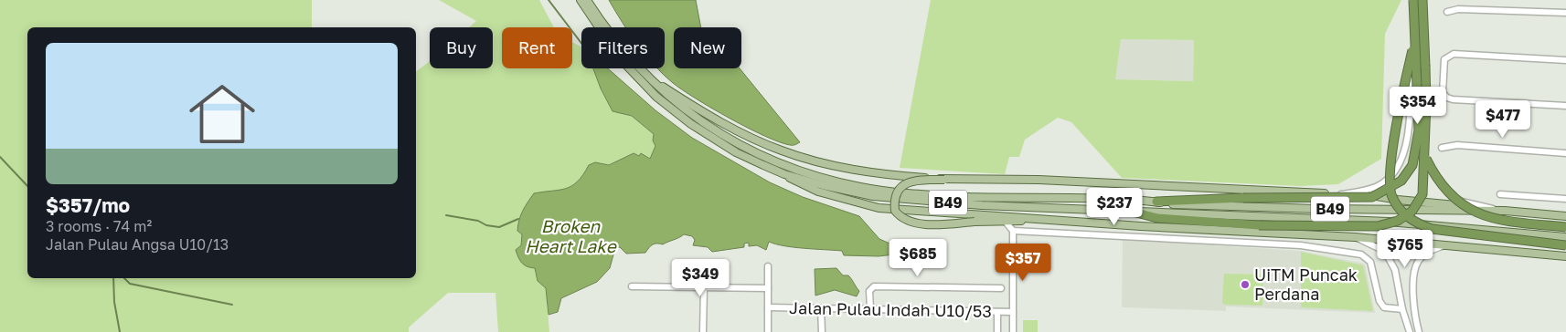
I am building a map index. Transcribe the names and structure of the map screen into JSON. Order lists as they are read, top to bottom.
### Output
{
  "streets": {
    "main road": ["B49"],
    "street": ["Jalan Pulau Indah U10/53"]
  },
  "water": ["Broken Heart Lake"],
  "places": ["UiTM Puncak Perdana"],
  "page": {
    "chip": [
      "Buy",
      "Rent",
      "Filters",
      "New"
    ],
    "list": [
      {
        "name": "$357/mo",
        "note": "3 rooms · 74 m² · Jalan Pulau Angsa U10/13"
      }
    ],
    "price": [
      "$354",
      "$477",
      "$237",
      "$765",
      "$685",
      "$357",
      "$349"
    ]
  }
}
